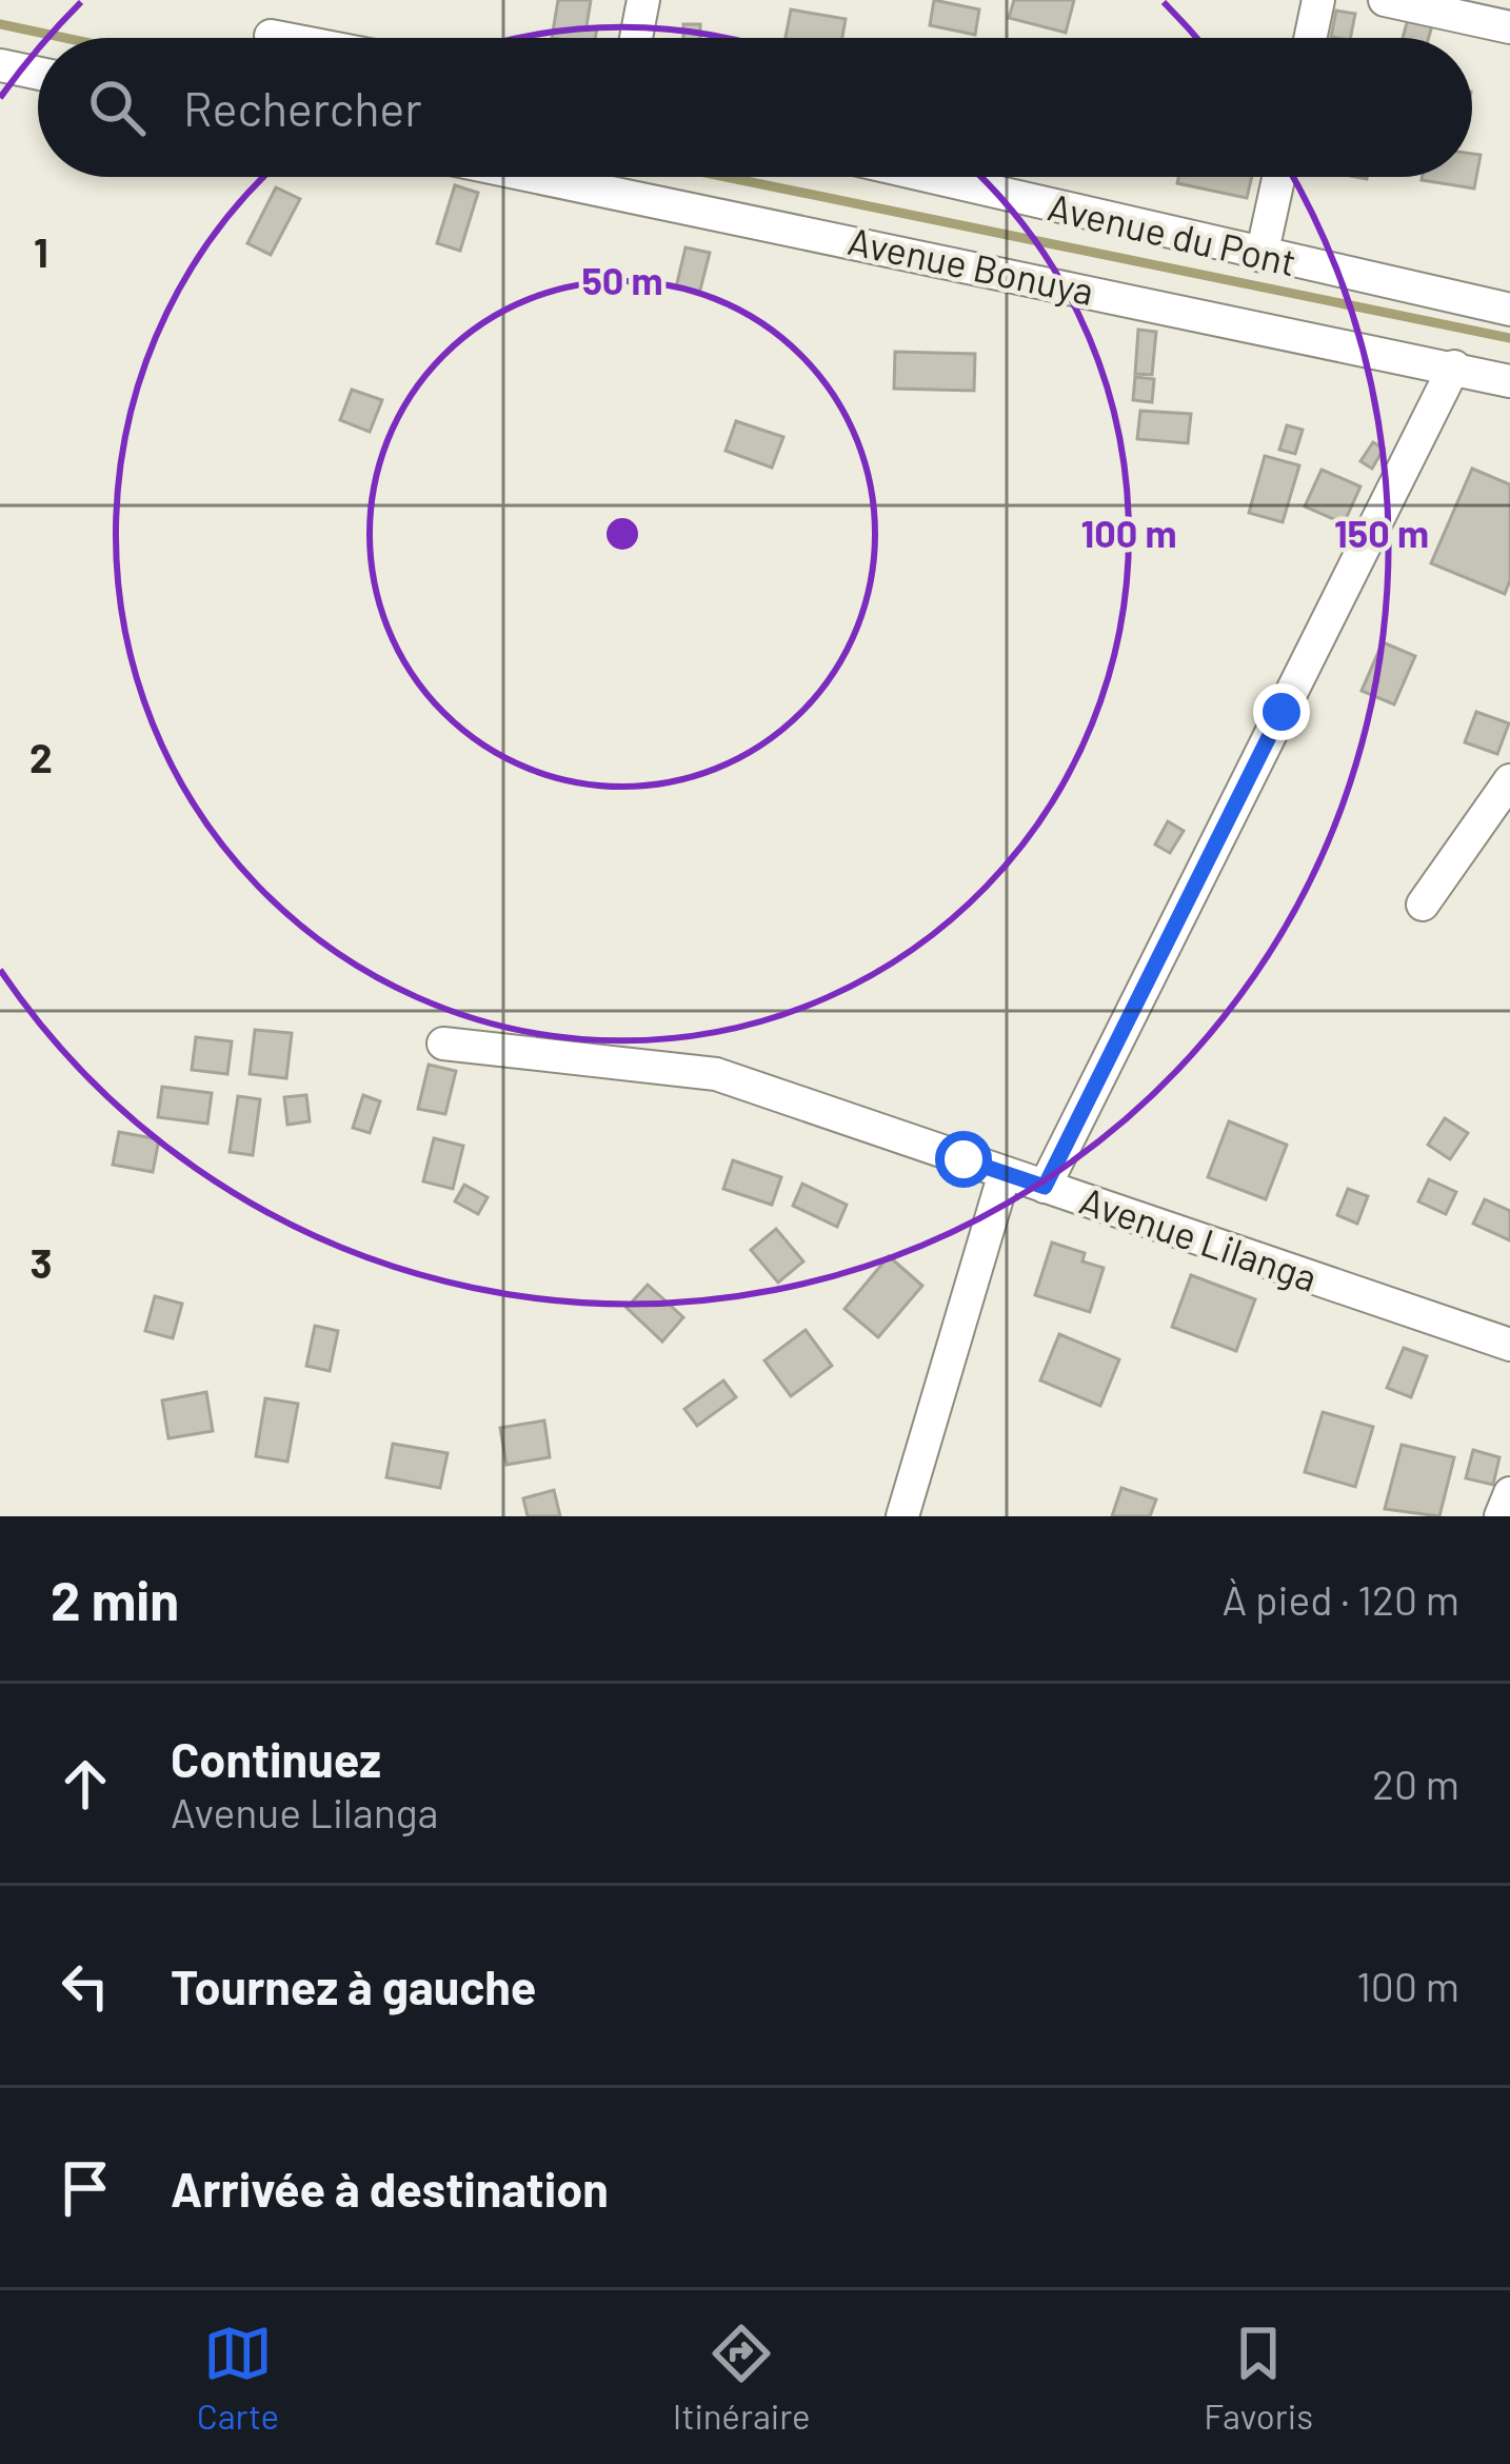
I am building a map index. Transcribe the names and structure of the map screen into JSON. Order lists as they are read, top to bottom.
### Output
{
  "streets": {
    "street": ["Avenue du Pont", "Avenue Bonuya", "Avenue Lilanga"]
  },
  "page": {
    "search": "Rechercher",
    "heading": ["2 min", "À pied · 120 m"],
    "list": [
      ["Continuez", "Avenue Lilanga", "20 m"],
      ["Tournez à gauche", "100 m"],
      "Arrivée à destination"
    ],
    "nav": ["Carte", "Itinéraire", "Favoris"]
  },
  "grid": {
    "rows": ["1", "2", "3"]
  },
  "rings": ["50 m", "100 m", "150 m"]
}
